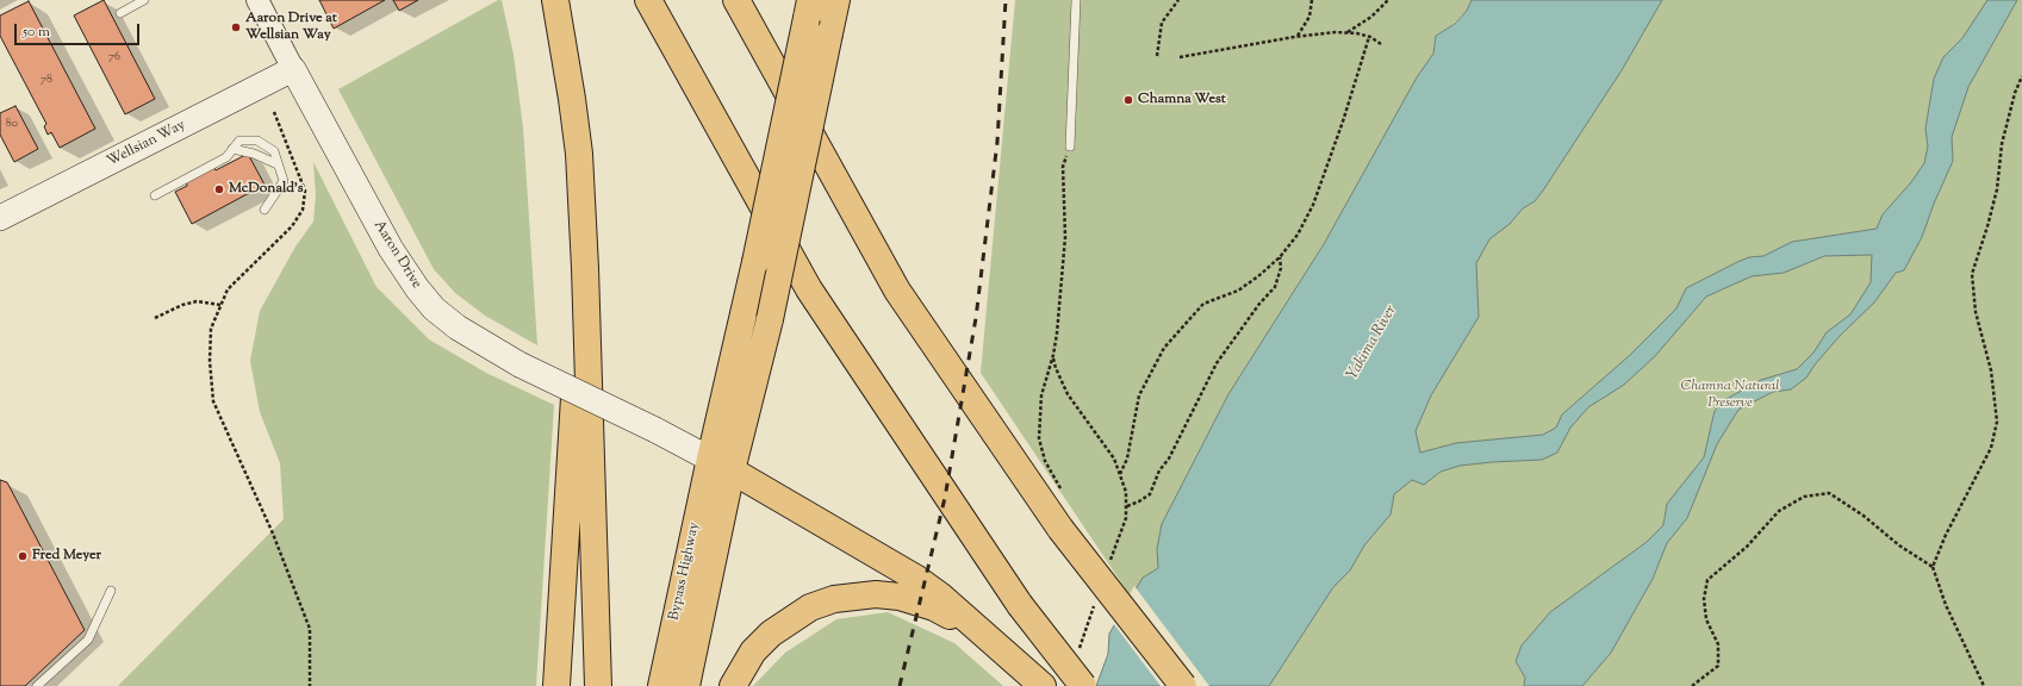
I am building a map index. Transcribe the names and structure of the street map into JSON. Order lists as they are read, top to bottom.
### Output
{
  "streets": {
    "highway": ["Bypass Highway"],
    "main road": ["Wellsian Way", "Aaron Drive"]
  },
  "crossings": [
    ["Wellsian Way", "Aaron Drive"],
    ["Aaron Drive", "Bypass Highway"]
  ],
  "water": ["Yakima River"],
  "parks": ["Chamna Natural Preserve"],
  "places": [
    "Aaron Drive at Wellsian Way",
    "Chamna West",
    "McDonald's",
    "Fred Meyer"
  ],
  "house_numbers": ["76", "78", "80"],
  "scale_bar": "50 m"
}
